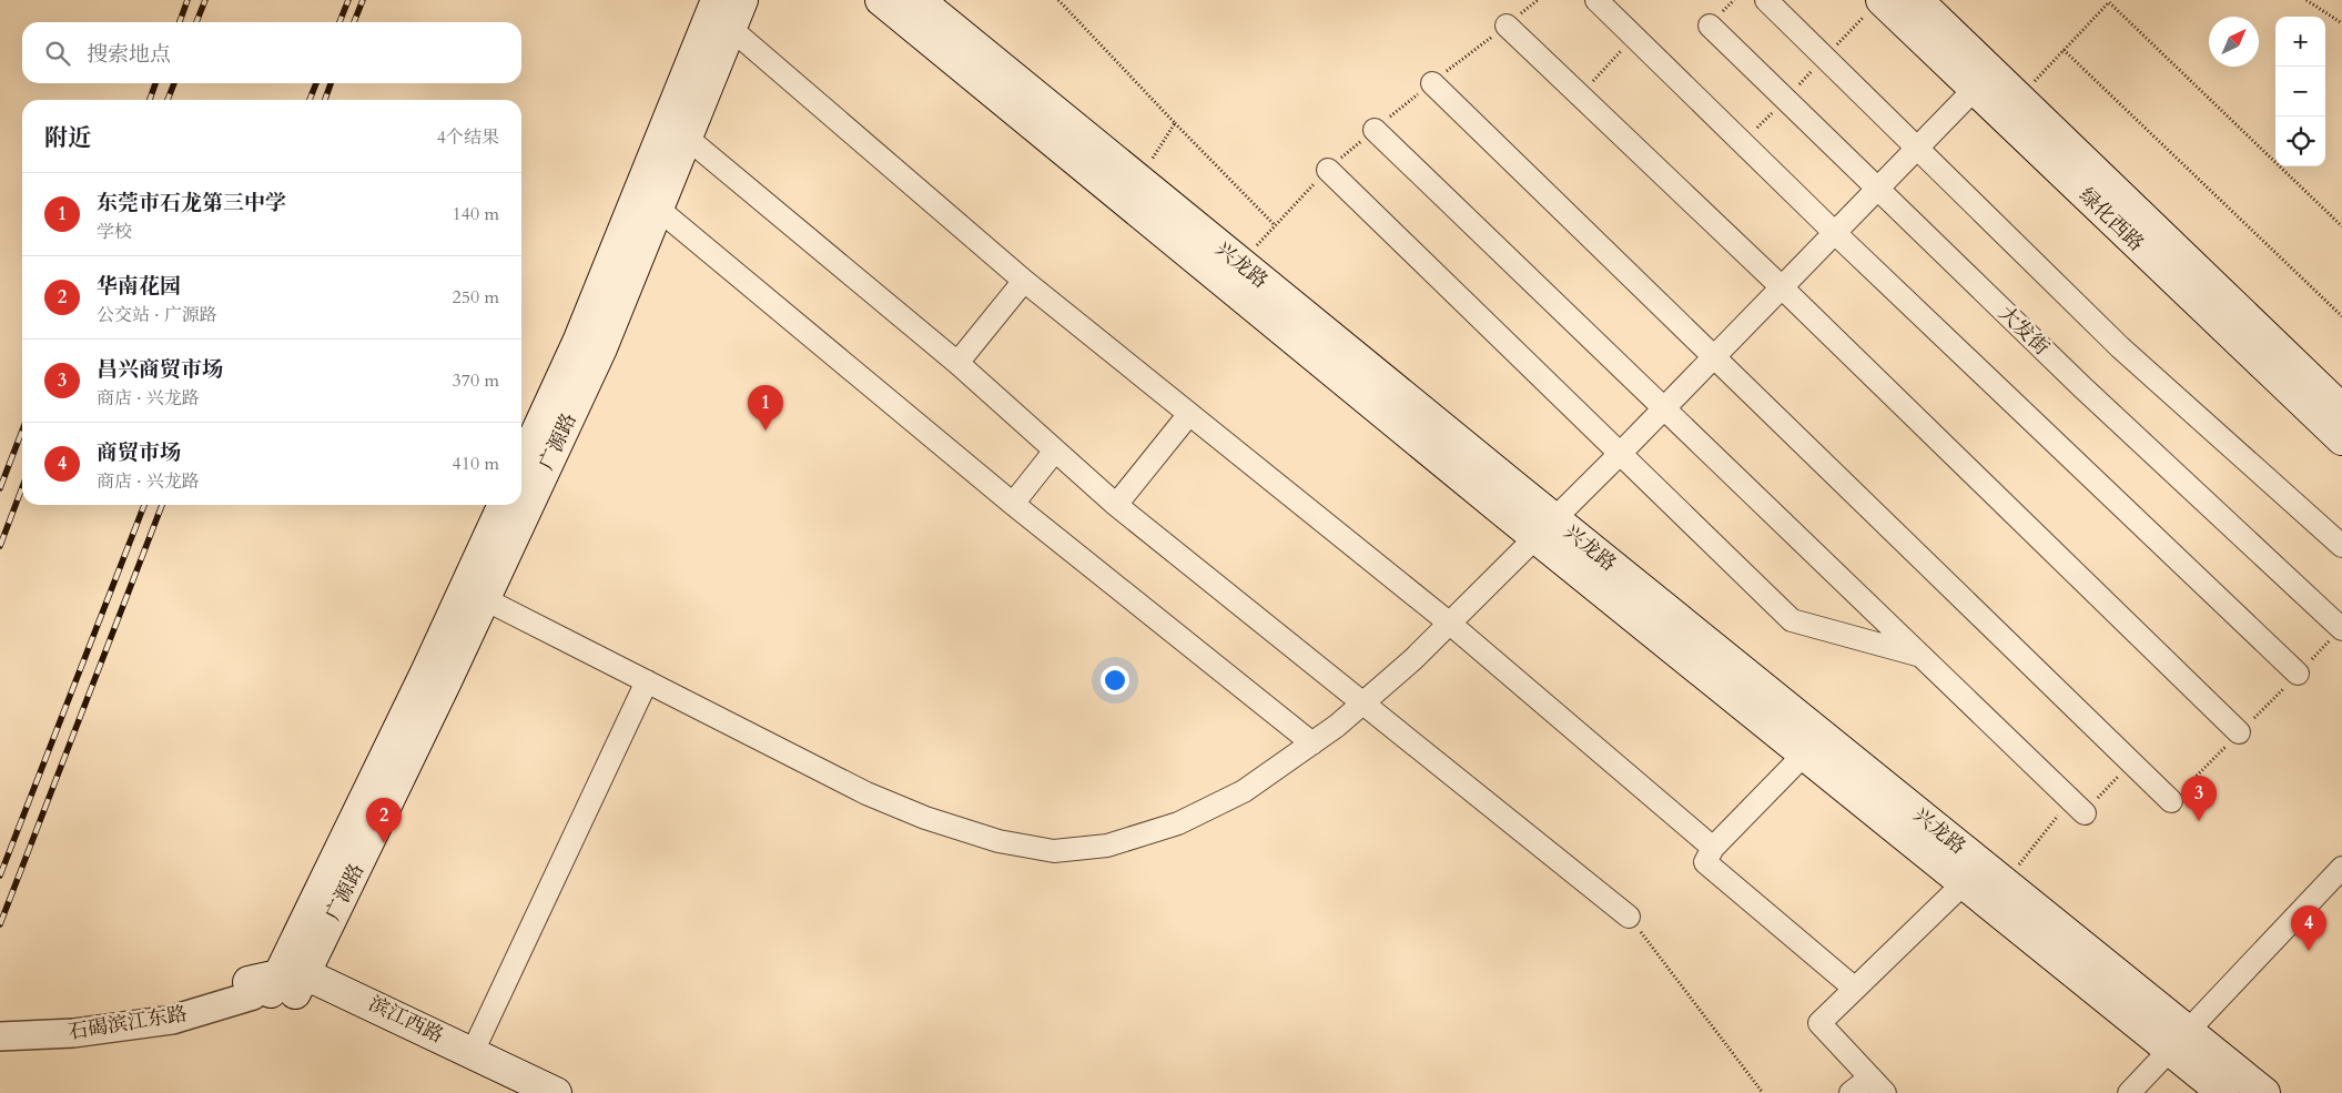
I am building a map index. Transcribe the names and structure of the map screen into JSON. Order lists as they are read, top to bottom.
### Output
{
  "streets": {
    "main road": [
      "绿化西路",
      "兴龙路",
      "广源路",
      "滨江西路"
    ],
    "street": ["大发街", "石碣滨江东路"]
  },
  "crossings": [
    ["广源路", "滨江西路"],
    ["广源路", "石碣滨江东路"],
    ["滨江西路", "石碣滨江东路"]
  ],
  "north": "top right",
  "page": {
    "map_buttons": ["+", "−"],
    "search": "搜索地点",
    "heading": ["附近", "4个结果"],
    "list": [
      {
        "mark": "1",
        "name": "东莞市石龙第三中学",
        "note": "学校",
        "value": "140 m"
      },
      {
        "mark": "2",
        "name": "华南花园",
        "note": "公交站 · 广源路",
        "value": "250 m"
      },
      {
        "mark": "3",
        "name": "昌兴商贸市场",
        "note": "商店 · 兴龙路",
        "value": "370 m"
      },
      {
        "mark": "4",
        "name": "商贸市场",
        "note": "商店 · 兴龙路",
        "value": "410 m"
      }
    ],
    "pins": [
      "1",
      "3",
      "2",
      "4"
    ]
  }
}
